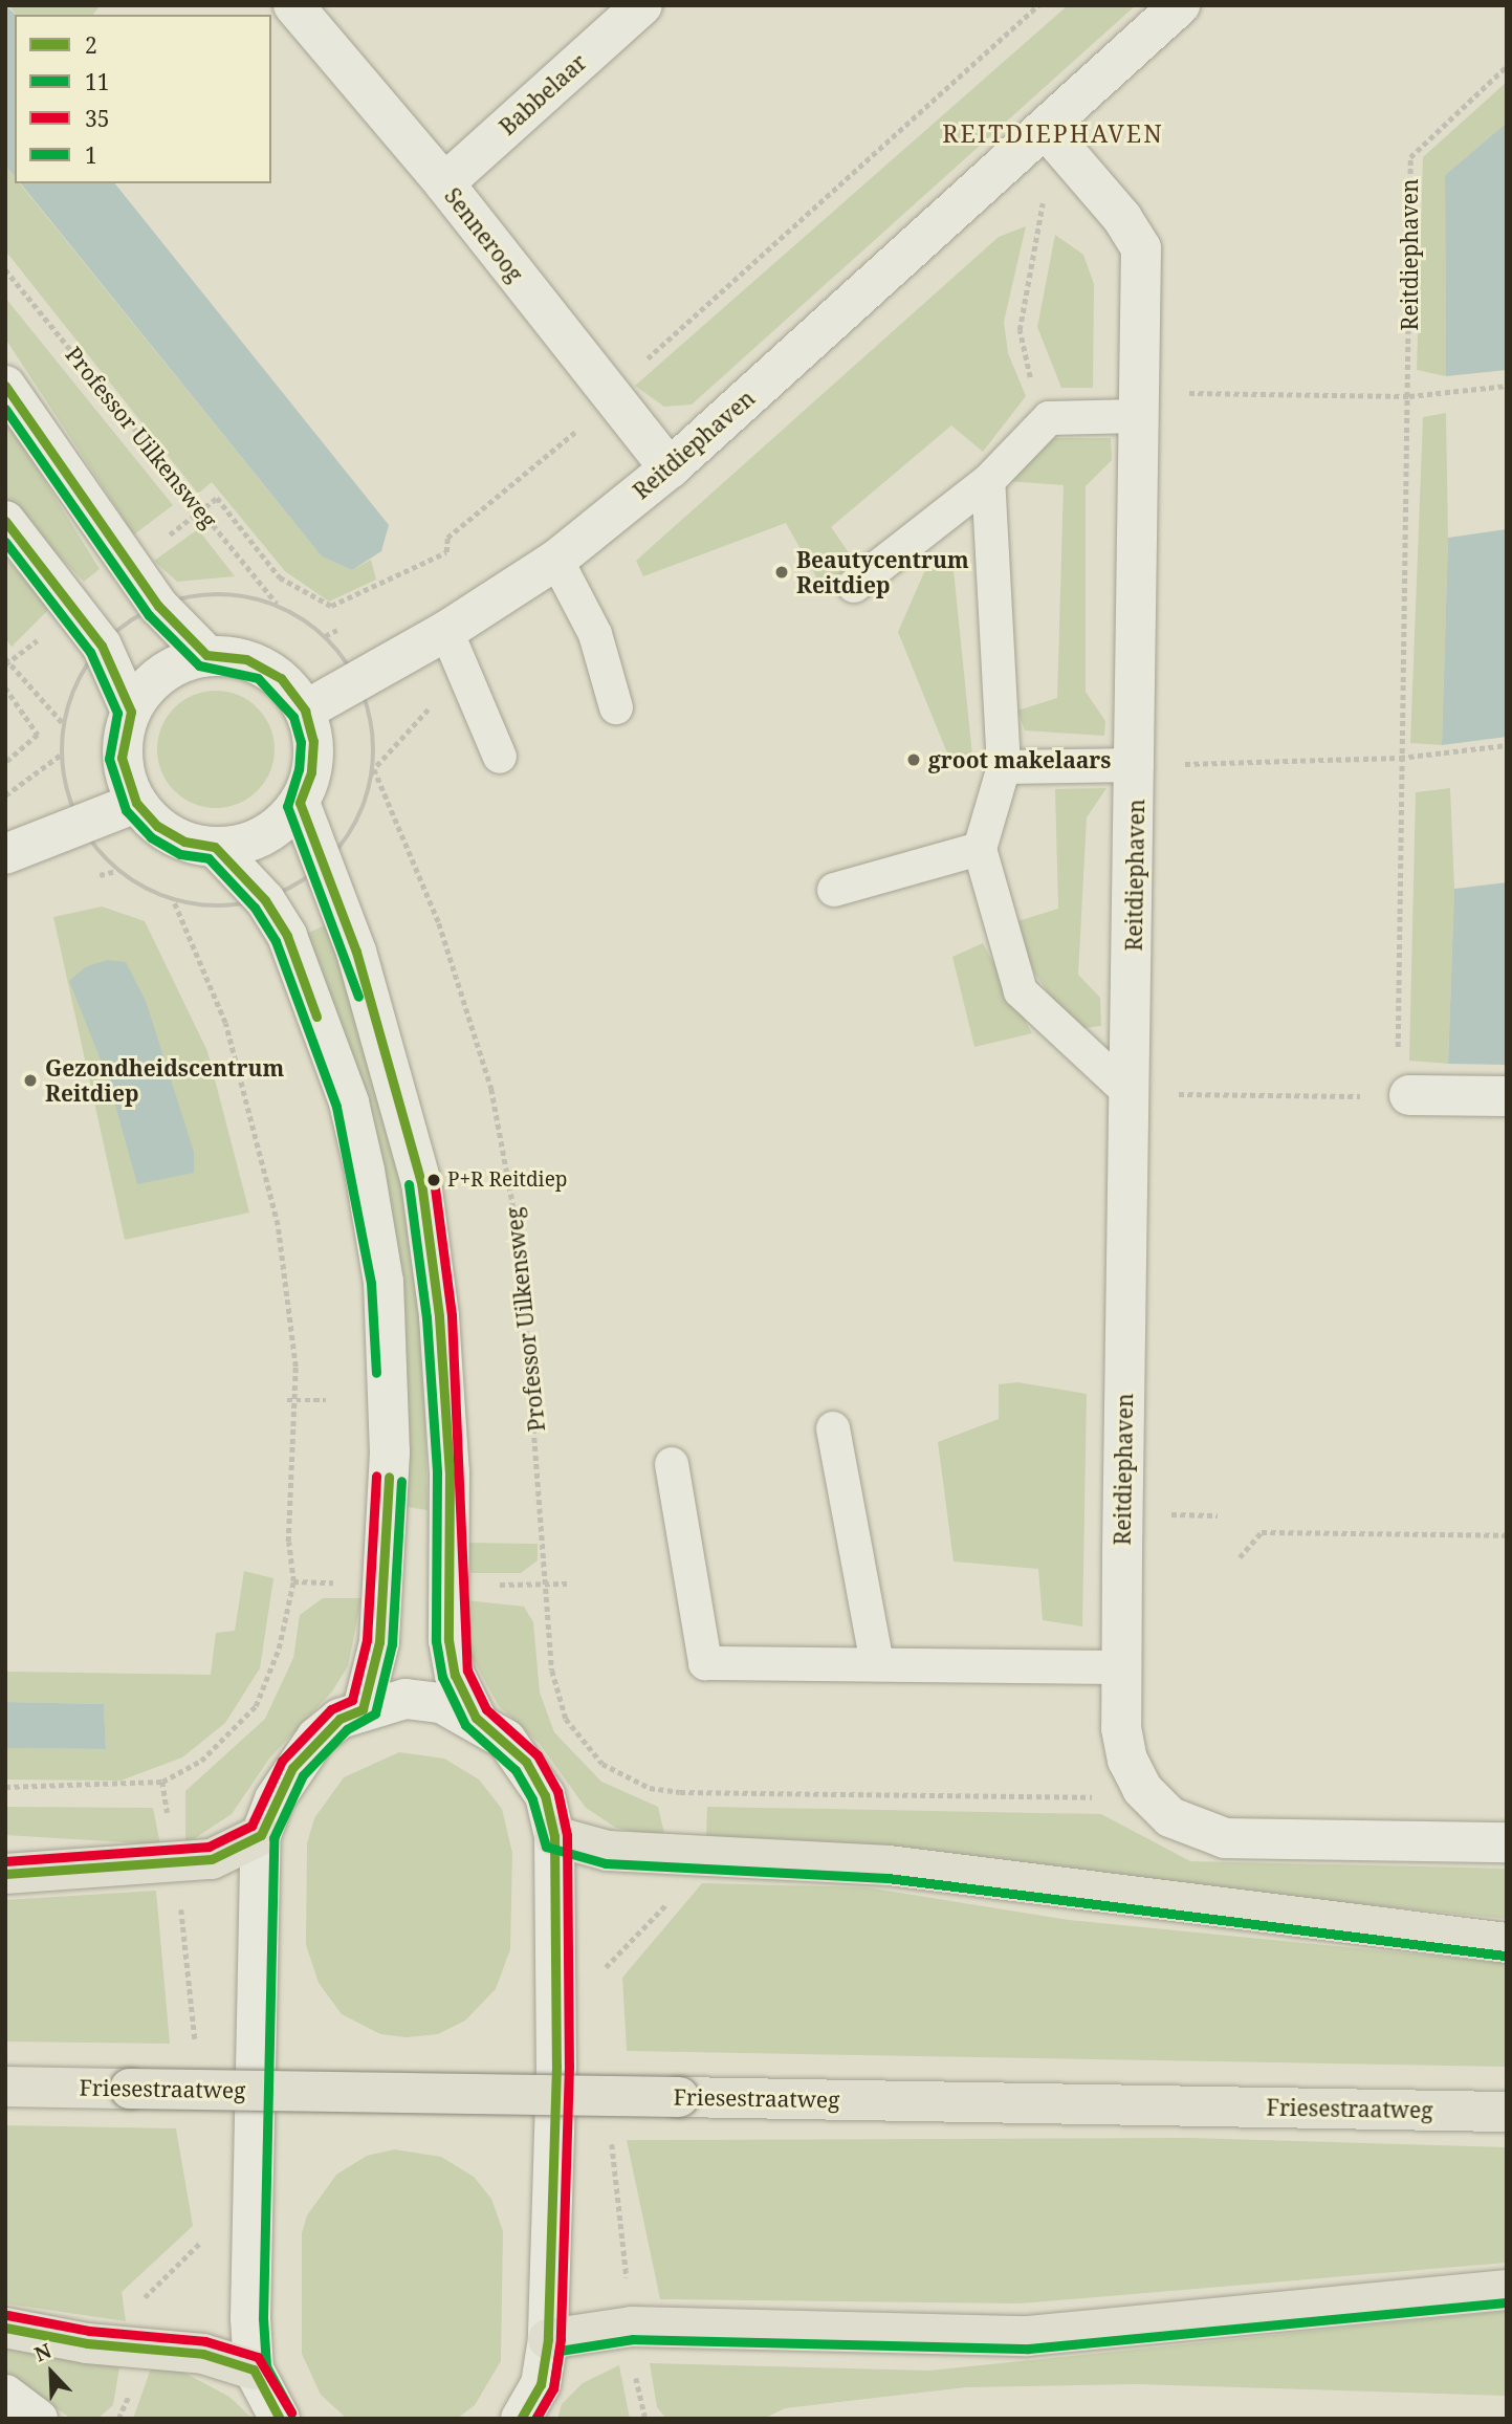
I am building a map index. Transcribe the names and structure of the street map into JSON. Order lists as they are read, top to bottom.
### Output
{
  "streets": {
    "main road": ["Friesestraatweg"],
    "street": ["Babbelaar", "Senneroog", "Reitdiephaven"],
    "path": ["Professor Uilkensweg"]
  },
  "crossings": [
    ["Babbelaar", "Senneroog"],
    ["Senneroog", "Reitdiephaven"]
  ],
  "districts": ["REITDIEPHAVEN"],
  "places": [
    "Beautycentrum Reitdiep",
    "groot makelaars",
    "Gezondheidscentrum Reitdiep",
    "P+R Reitdiep"
  ],
  "lines": [
    "transit line 2",
    "transit line 1",
    "transit line 35",
    "transit line 11"
  ],
  "legend": [
    "2",
    "11",
    "35",
    "1"
  ],
  "north": "top left"
}
